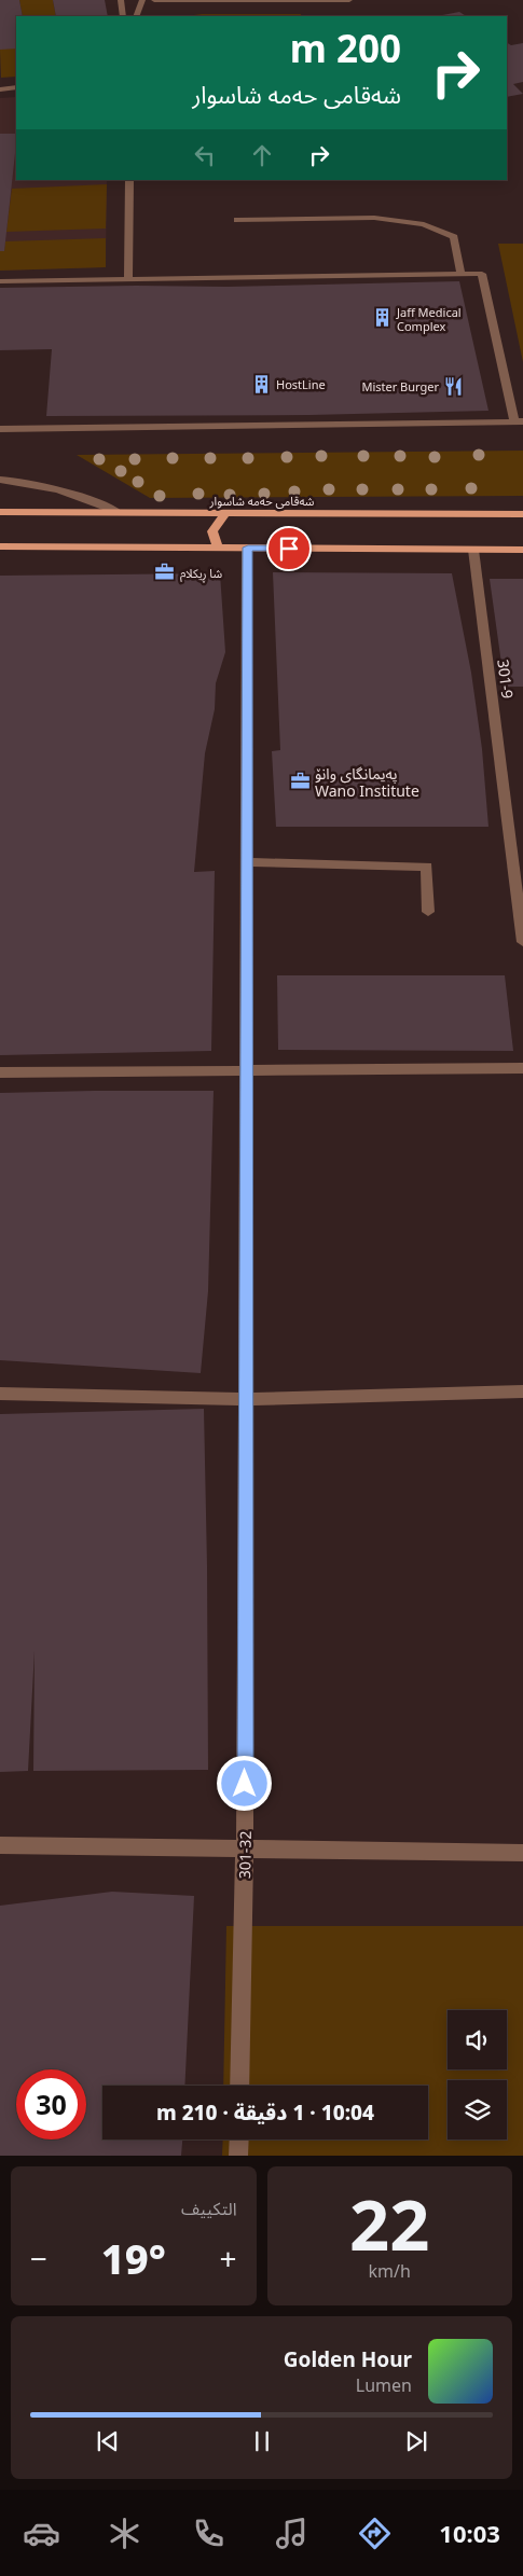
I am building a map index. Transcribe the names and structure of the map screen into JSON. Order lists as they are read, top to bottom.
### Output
{
  "streets": {
    "main road": ["شەقامی حەمە شاسوار"],
    "street": ["301-9", "301-32"]
  },
  "places": {
    "building": ["Jaff Medical Complex", "HostLine"],
    "restaurant": ["Mister Burger"],
    "office": ["شا ڕیکلام", "پەیمانگای وانۆ Wano Institute"]
  },
  "page": {
    "turn": ["200 m", "شەقامی حەمە شاسوار"],
    "limit": "30",
    "trip": "10:04 · 1 دقيقة · 210 m",
    "tile": [
      ["22", "km/h"],
      "التكييف"
    ],
    "heat": ["−", "19°", "+"],
    "song": ["Golden Hour", "Lumen"],
    "tabs": "10:03"
  }
}
